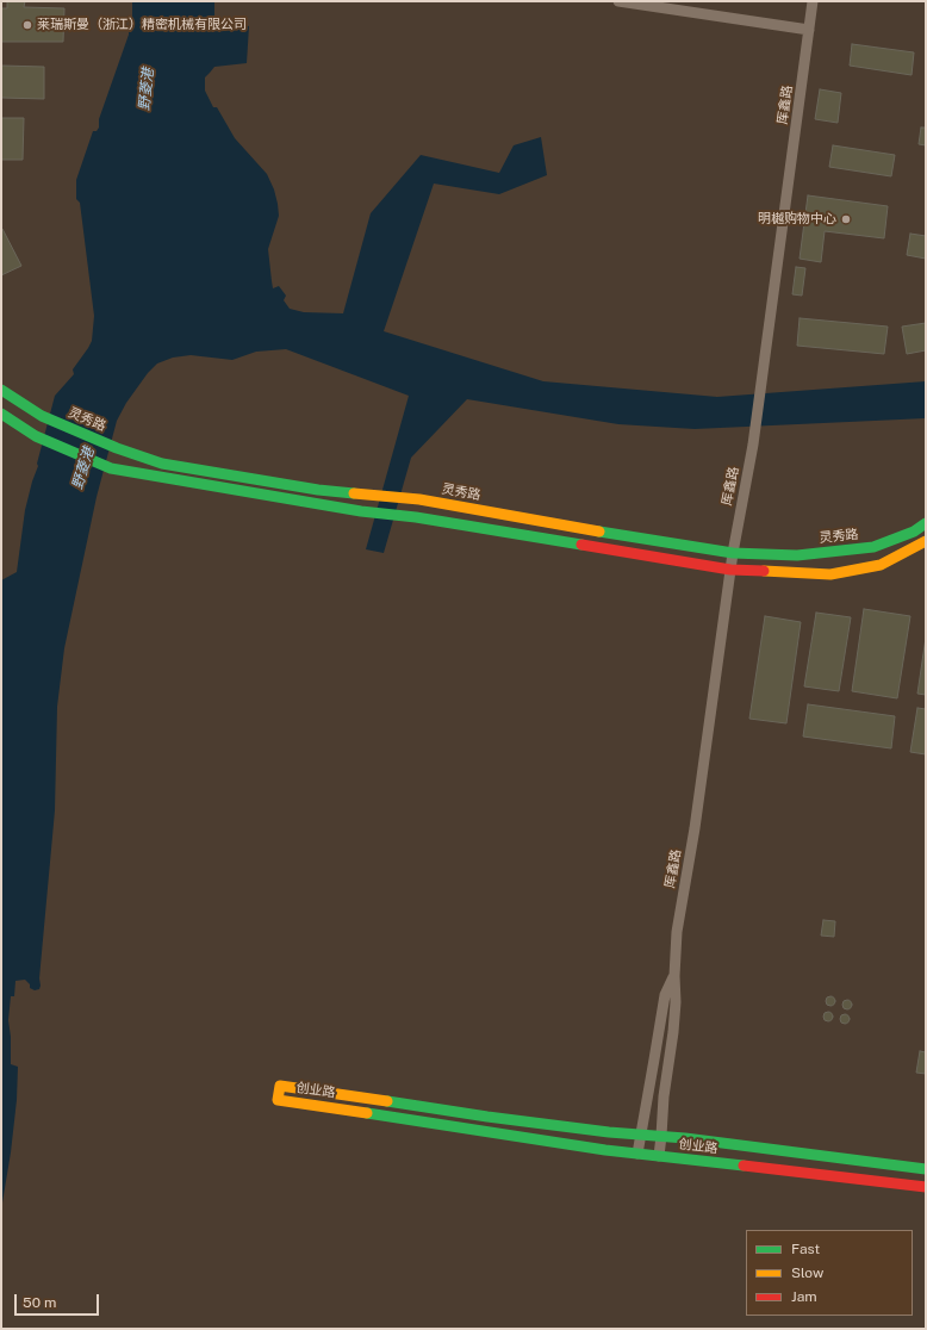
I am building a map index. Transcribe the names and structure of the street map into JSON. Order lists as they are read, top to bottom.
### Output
{
  "streets": {
    "street": ["厍鑫路", "灵秀路", "创业路"]
  },
  "crossings": [
    ["厍鑫路", "灵秀路"],
    ["厍鑫路", "创业路"]
  ],
  "water": ["野菱港"],
  "places": ["莱瑞斯曼（浙江）精密机械有限公司", "明樾购物中心"],
  "legend": ["Fast", "Slow", "Jam"],
  "scale_bar": "50 m"
}
